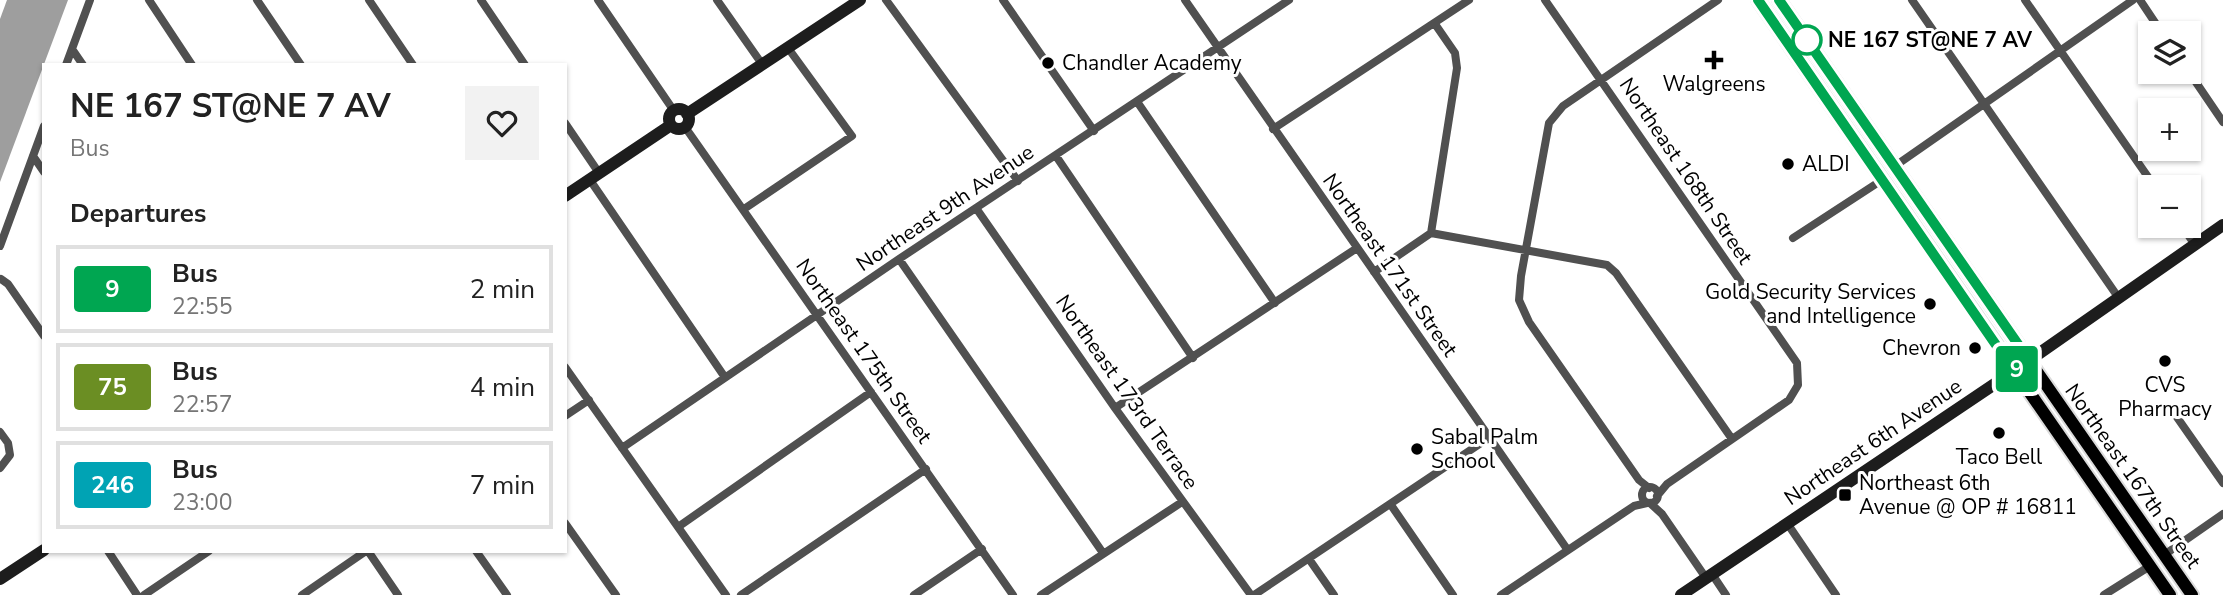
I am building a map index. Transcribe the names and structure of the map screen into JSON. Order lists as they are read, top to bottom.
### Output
{
  "streets": {
    "main road": ["Northeast 6th Avenue", "Northeast 167th Street"],
    "street": [
      "Northeast 168th Street",
      "Northeast 9th Avenue",
      "Northeast 171st Street",
      "Northeast 175th Street",
      "Northeast 173rd Terrace"
    ]
  },
  "crossings": [
    ["Northeast 9th Avenue", "Northeast 171st Street"],
    ["Northeast 9th Avenue", "Northeast 175th Street"],
    ["Northeast 9th Avenue", "Northeast 173rd Terrace"],
    ["Northeast 6th Avenue", "Northeast 167th Street"]
  ],
  "places": {
    "other": [
      "NE 167 ST@NE 7 AV",
      "Chandler Academy",
      "ALDI",
      "Gold Security Services and Intelligence",
      "Chevron",
      "CVS Pharmacy",
      "Taco Bell",
      "Sabal Palm School"
    ],
    "health": ["Walgreens"],
    "transit": ["Northeast 6th Avenue @ OP # 16811"]
  },
  "lines": ["bus line 9"],
  "page": {
    "on_map": "9",
    "map_buttons": ["+", "−"],
    "heading": [
      ["NE 167 ST@NE 7 AV", "Bus"],
      "Departures"
    ],
    "list": [
      {
        "mark": "9",
        "name": "Bus",
        "note": "22:55",
        "value": "2 min"
      },
      {
        "mark": "75",
        "name": "Bus",
        "note": "22:57",
        "value": "4 min"
      },
      {
        "mark": "246",
        "name": "Bus",
        "note": "23:00",
        "value": "7 min"
      }
    ]
  }
}
